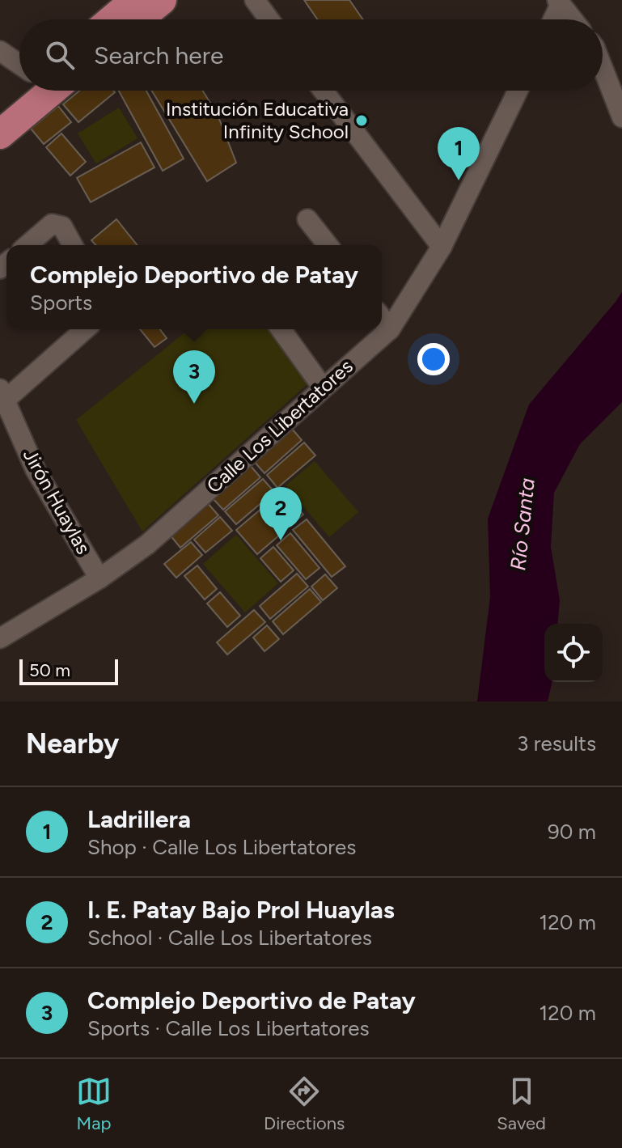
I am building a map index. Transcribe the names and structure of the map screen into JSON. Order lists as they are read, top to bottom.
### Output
{
  "streets": {
    "street": ["Calle Los Libertatores", "Jirón Huaylas"]
  },
  "crossings": [
    ["Calle Los Libertatores", "Jirón Huaylas"]
  ],
  "water": ["Río Santa"],
  "places": ["Institución Educativa Infinity School"],
  "scale_bar": "50 m",
  "page": {
    "search": "Search here",
    "pins": ["1", "3", "2"],
    "popup": ["Complejo Deportivo de Patay", "Sports"],
    "scale": "50 m",
    "heading": ["Nearby", "3 results"],
    "list": [
      {
        "mark": "1",
        "name": "Ladrillera",
        "note": "Shop · Calle Los Libertatores",
        "value": "90 m"
      },
      {
        "mark": "2",
        "name": "I. E. Patay Bajo Prol Huaylas",
        "note": "School · Calle Los Libertatores",
        "value": "120 m"
      },
      {
        "mark": "3",
        "name": "Complejo Deportivo de Patay",
        "note": "Sports · Calle Los Libertatores",
        "value": "120 m"
      }
    ],
    "nav": ["Map", "Directions", "Saved"]
  }
}
